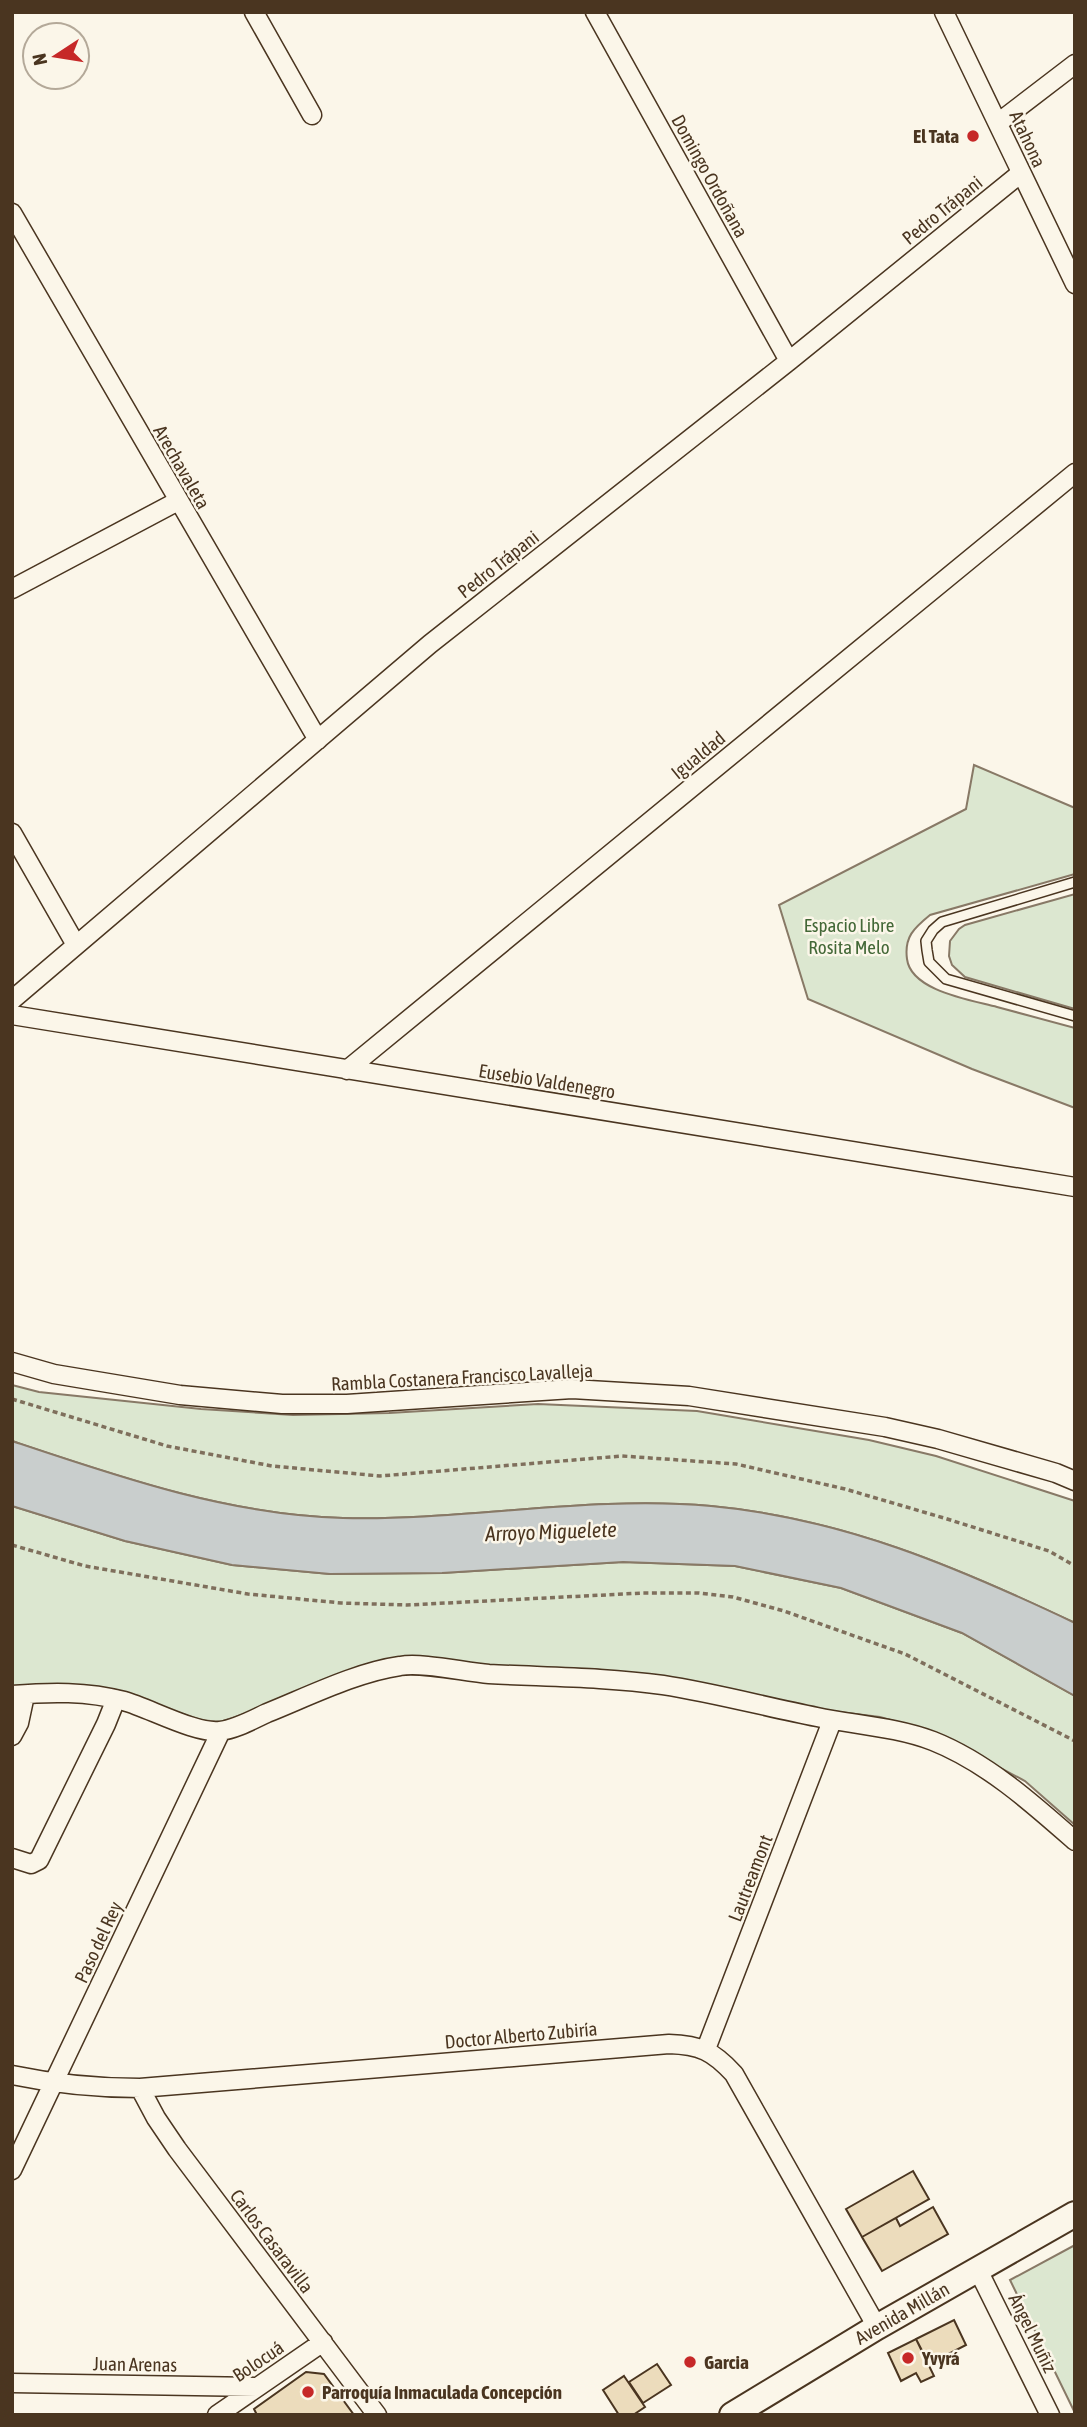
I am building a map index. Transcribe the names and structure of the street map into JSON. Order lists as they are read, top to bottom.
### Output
{
  "streets": {
    "main road": ["Avenida Millán"],
    "street": [
      "Atahona",
      "Domingo Ordoñana",
      "Pedro Trápani",
      "Arechavaleta",
      "Igualdad",
      "Eusebio Valdenegro",
      "Rambla Costanera Francisco Lavalleja",
      "Lautreamont",
      "Paso del Rey",
      "Doctor Alberto Zubiría",
      "Carlos Casaravilla",
      "Ángel Muñiz",
      "Bolocuá",
      "Juan Arenas"
    ]
  },
  "crossings": [
    ["Atahona", "Pedro Trápani"],
    ["Domingo Ordoñana", "Pedro Trápani"],
    ["Pedro Trápani", "Arechavaleta"],
    ["Igualdad", "Eusebio Valdenegro"],
    ["Lautreamont", "Doctor Alberto Zubiría"],
    ["Paso del Rey", "Doctor Alberto Zubiría"],
    ["Doctor Alberto Zubiría", "Carlos Casaravilla"],
    ["Carlos Casaravilla", "Bolocuá"],
    ["Avenida Millán", "Ángel Muñiz"],
    ["Bolocuá", "Juan Arenas"]
  ],
  "water": ["Arroyo Miguelete"],
  "parks": ["Espacio Libre Rosita Melo"],
  "places": [
    "El Tata",
    "Yvyrá",
    "Garcia",
    "Parroquía Inmaculada Concepción"
  ],
  "north": "left"
}
